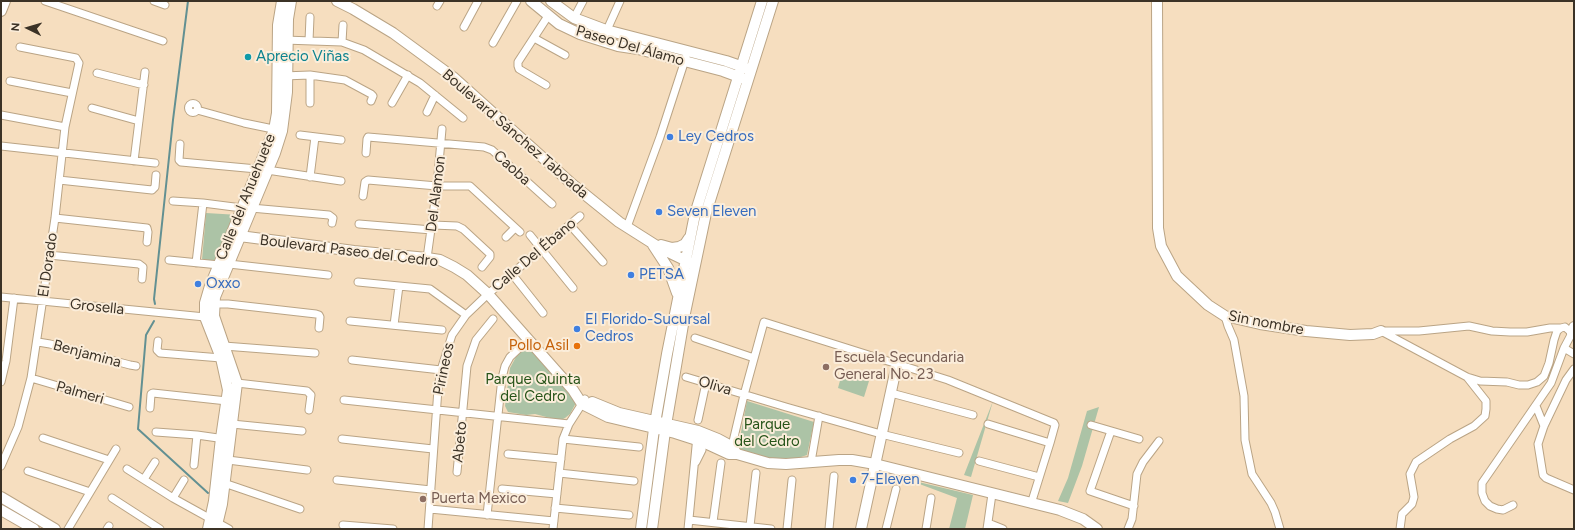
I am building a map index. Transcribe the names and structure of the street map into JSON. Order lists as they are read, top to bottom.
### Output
{
  "streets": {
    "street": [
      "Paseo Del Álamo",
      "Boulevard Sánchez Taboada",
      "Caoba",
      "Del Alamon",
      "Calle del Ahuehuete",
      "Boulevard Paseo del Cedro",
      "Calle Del Ébano",
      "El Dorado",
      "Grosella",
      "Sin nombre",
      "Benjamina",
      "Pirineos",
      "Oliva",
      "Palmeri",
      "Abeto"
    ]
  },
  "crossings": [
    ["Caoba", "Del Alamon"],
    ["Del Alamon", "Boulevard Paseo del Cedro"],
    ["Calle del Ahuehuete", "Boulevard Paseo del Cedro"],
    ["Calle del Ahuehuete", "Grosella"],
    ["Boulevard Paseo del Cedro", "Calle Del Ébano"],
    ["Boulevard Paseo del Cedro", "Pirineos"],
    ["Calle Del Ébano", "Pirineos"],
    ["El Dorado", "Grosella"],
    ["El Dorado", "Benjamina"],
    ["El Dorado", "Palmeri"]
  ],
  "parks": ["Parque Quinta del Cedro", "Parque del Cedro"],
  "places": [
    "Aprecio Viñas",
    "Ley Cedros",
    "Seven Eleven",
    "PETSA",
    "Oxxo",
    "El Florido-Sucursal Cedros",
    "Pollo Asil",
    "Escuela Secundaria General No. 23",
    "7-Eleven",
    "Puerta Mexico"
  ],
  "north": "left"
}
